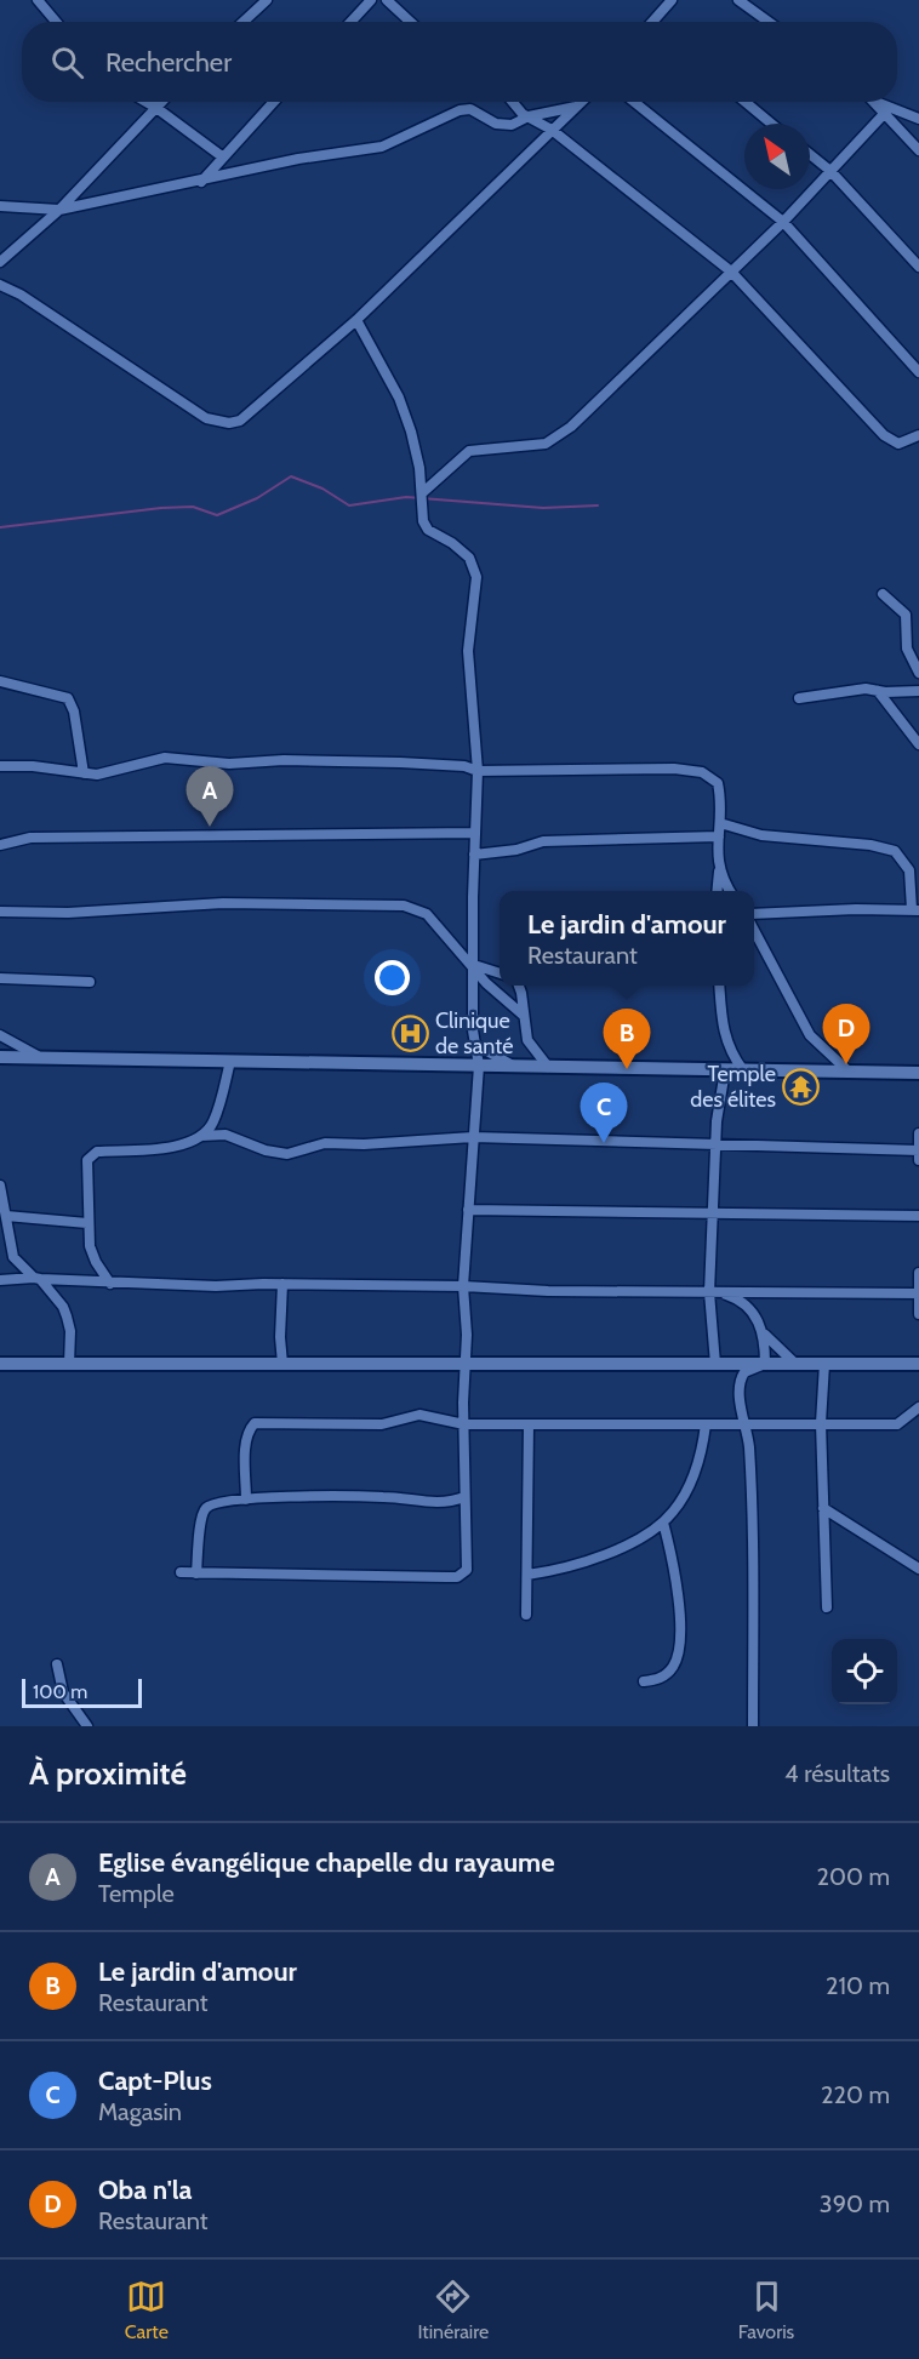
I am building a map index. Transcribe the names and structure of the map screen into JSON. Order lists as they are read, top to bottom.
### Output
{
  "places": {
    "hospital": ["Clinique de santé"],
    "temple": ["Temple des élites"]
  },
  "scale_bar": "100 m",
  "north": "top left",
  "page": {
    "search": "Rechercher",
    "pins": [
      "A",
      "D",
      "B",
      "C"
    ],
    "popup": ["Le jardin d'amour", "Restaurant"],
    "scale": "100 m",
    "heading": ["À proximité", "4 résultats"],
    "list": [
      {
        "mark": "A",
        "name": "Eglise évangélique chapelle du rayaume",
        "note": "Temple",
        "value": "200 m"
      },
      {
        "mark": "B",
        "name": "Le jardin d'amour",
        "note": "Restaurant",
        "value": "210 m"
      },
      {
        "mark": "C",
        "name": "Capt-Plus",
        "note": "Magasin",
        "value": "220 m"
      },
      {
        "mark": "D",
        "name": "Oba n'la",
        "note": "Restaurant",
        "value": "390 m"
      }
    ],
    "nav": ["Carte", "Itinéraire", "Favoris"]
  }
}
